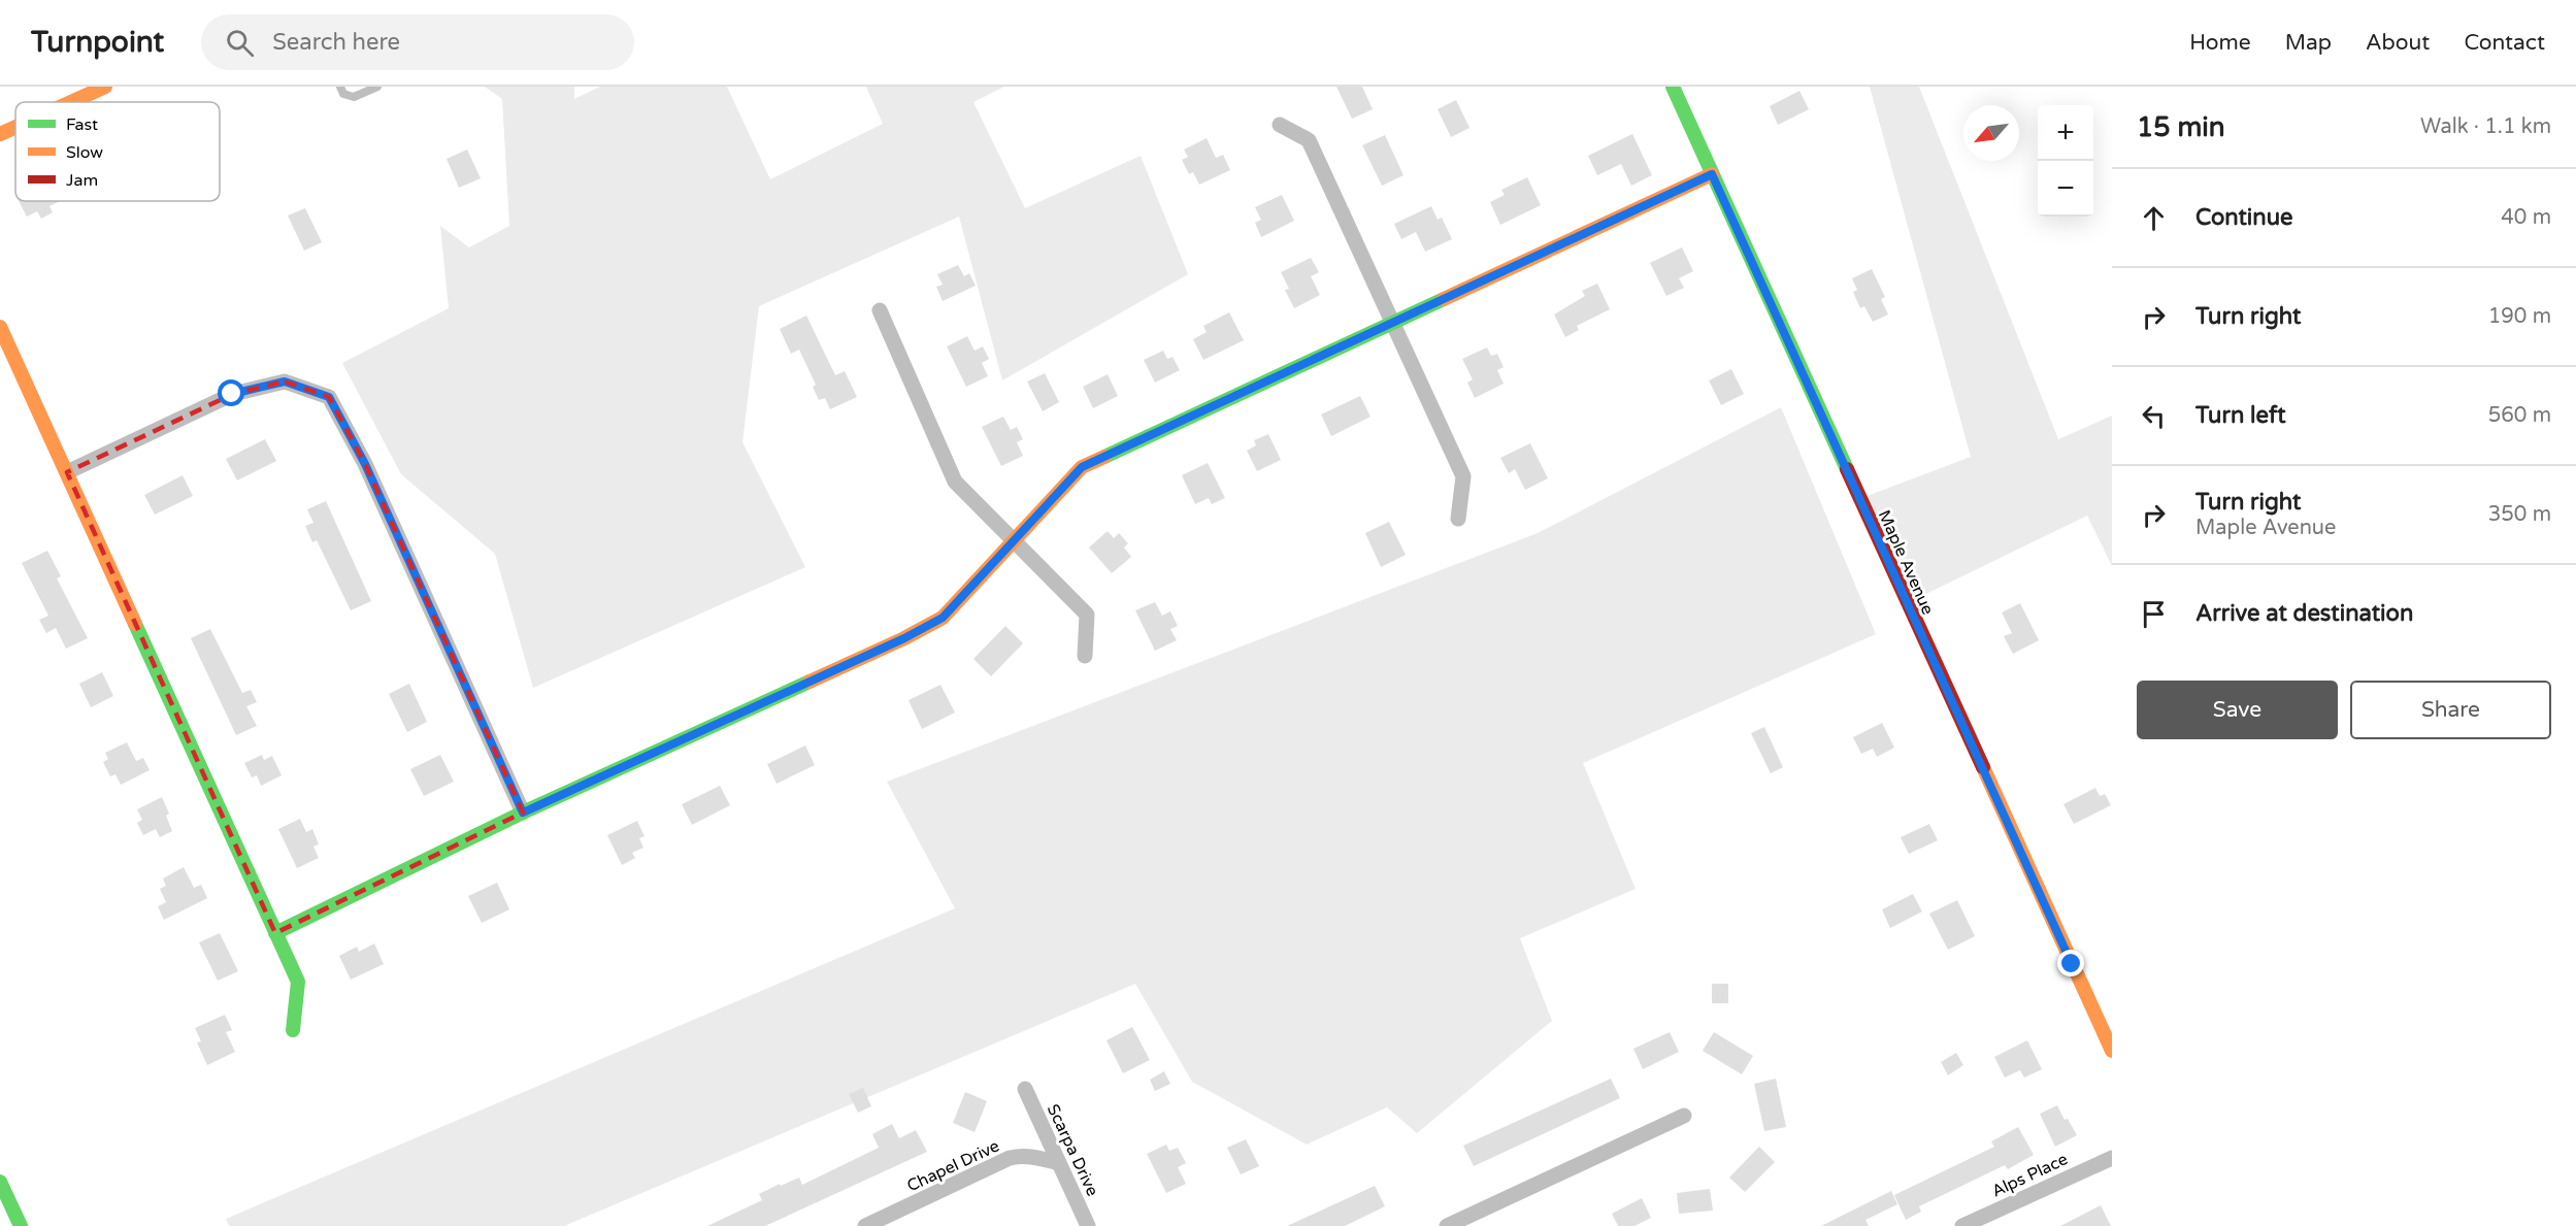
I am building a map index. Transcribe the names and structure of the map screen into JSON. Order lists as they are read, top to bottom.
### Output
{
  "streets": {
    "street": [
      "Maple Avenue",
      "Scarpa Drive",
      "Chapel Drive",
      "Alps Place"
    ]
  },
  "crossings": [
    ["Scarpa Drive", "Chapel Drive"]
  ],
  "legend": ["Fast", "Slow", "Jam"],
  "north": "bottom left",
  "page": {
    "header": "Turnpoint",
    "search": "Search here",
    "nav": [
      "Home",
      "Map",
      "About",
      "Contact"
    ],
    "heading": ["15 min", "Walk · 1.1 km"],
    "map_buttons": ["+", "−"],
    "list": [
      ["Continue", "40 m"],
      ["Turn right", "190 m"],
      ["Turn left", "560 m"],
      ["Turn right", "Maple Avenue", "350 m"],
      "Arrive at destination"
    ],
    "buttons": ["Save", "Share"]
  }
}
